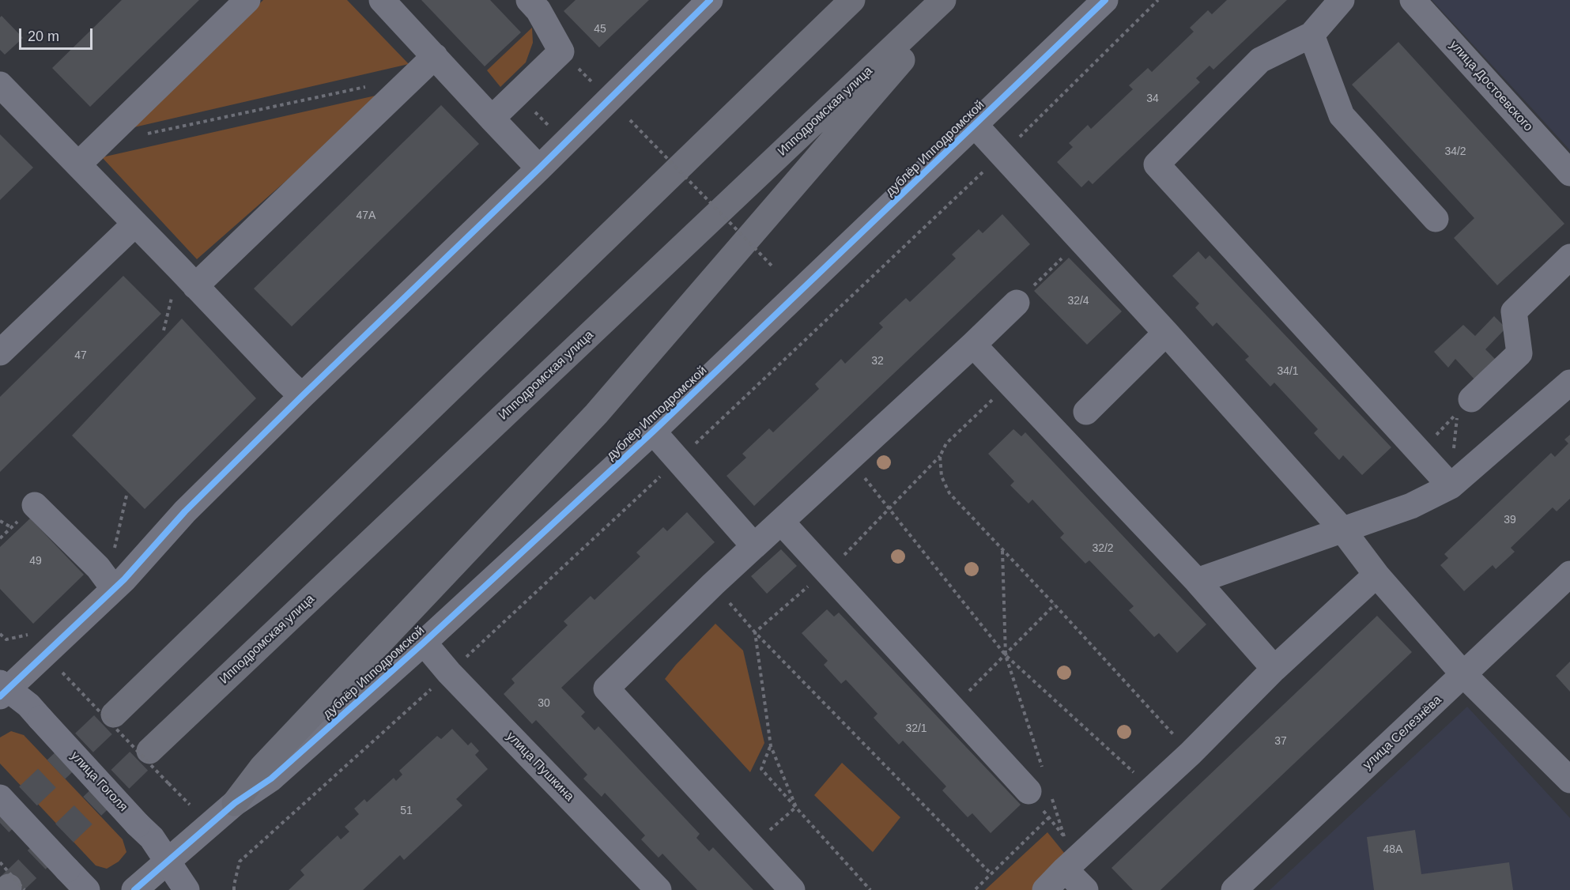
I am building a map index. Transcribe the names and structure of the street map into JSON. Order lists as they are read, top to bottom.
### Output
{
  "streets": {
    "highway": ["Ипподромская улица"],
    "main road": ["улица Гоголя"],
    "street": [
      "улица Достоевского",
      "дублёр Ипподромской",
      "улица Селезнёва",
      "улица Пушкина"
    ]
  },
  "crossings": [
    ["дублёр Ипподромской", "улица Пушкина"],
    ["дублёр Ипподромской", "улица Гоголя"]
  ],
  "house_numbers": [
    "45",
    "34",
    "34/2",
    "47А",
    "32/4",
    "47",
    "32",
    "34/1",
    "39",
    "32/2",
    "49",
    "30",
    "32/1",
    "37",
    "51",
    "48А"
  ],
  "scale_bar": "20 m"
}
